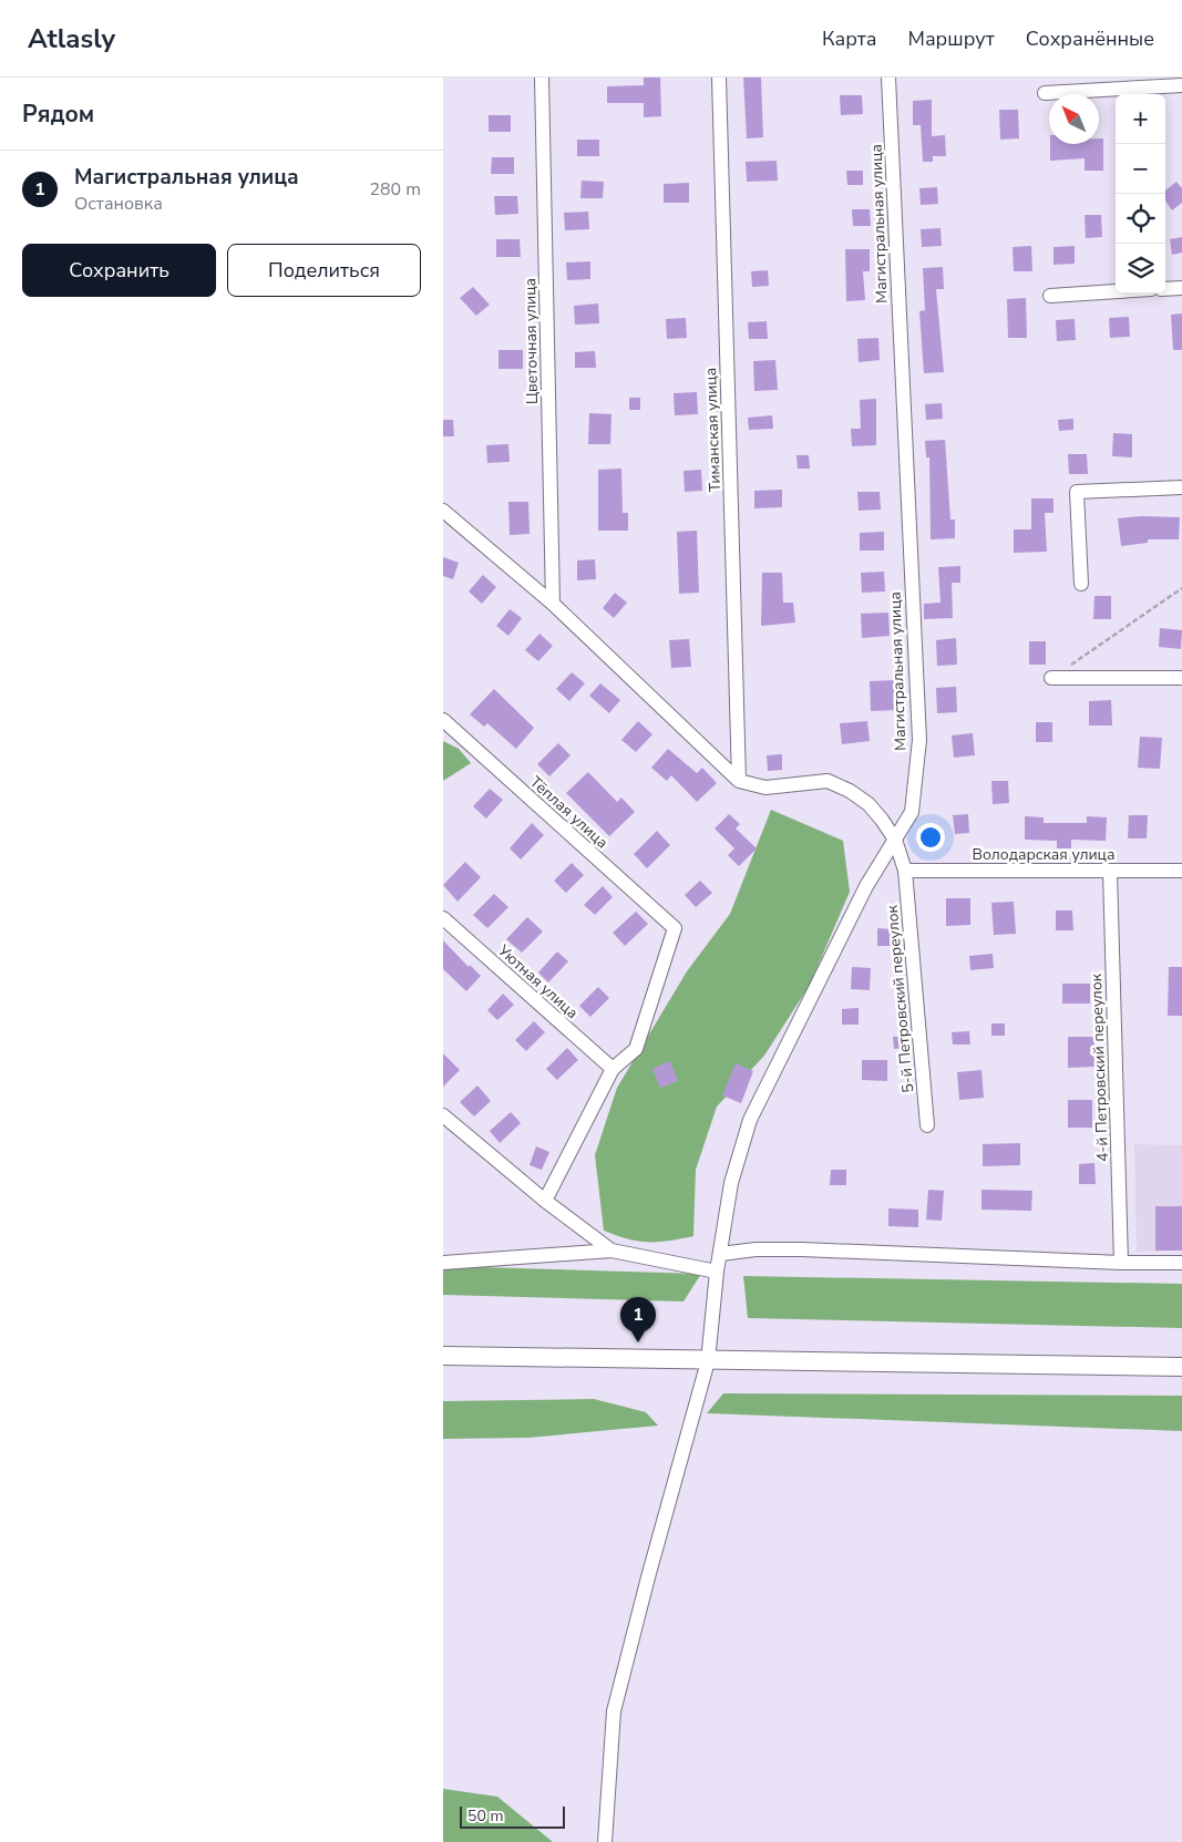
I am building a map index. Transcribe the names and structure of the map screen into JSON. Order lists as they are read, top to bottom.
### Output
{
  "streets": {
    "street": [
      "Магистральная улица",
      "Цветочная улица",
      "Тиманская улица",
      "Тёплая улица",
      "Володарская улица",
      "Уютная улица",
      "5-й Петровский переулок",
      "4-й Петровский переулок"
    ]
  },
  "crossings": [
    ["Магистральная улица", "5-й Петровский переулок"],
    ["Тиманская улица", "5-й Петровский переулок"],
    ["Тёплая улица", "Уютная улица"],
    ["Володарская улица", "5-й Петровский переулок"],
    ["Володарская улица", "4-й Петровский переулок"]
  ],
  "scale_bar": "50 m",
  "north": "top left",
  "page": {
    "header": "Atlasly",
    "nav": ["Карта", "Маршрут", "Сохранённые"],
    "heading": "Рядом",
    "map_buttons": ["+", "−"],
    "list": [
      {
        "mark": "1",
        "name": "Магистральная улица",
        "note": "Остановка",
        "value": "280 m"
      }
    ],
    "buttons": ["Сохранить", "Поделиться"],
    "pins": "1",
    "scale": "50 m"
  }
}
